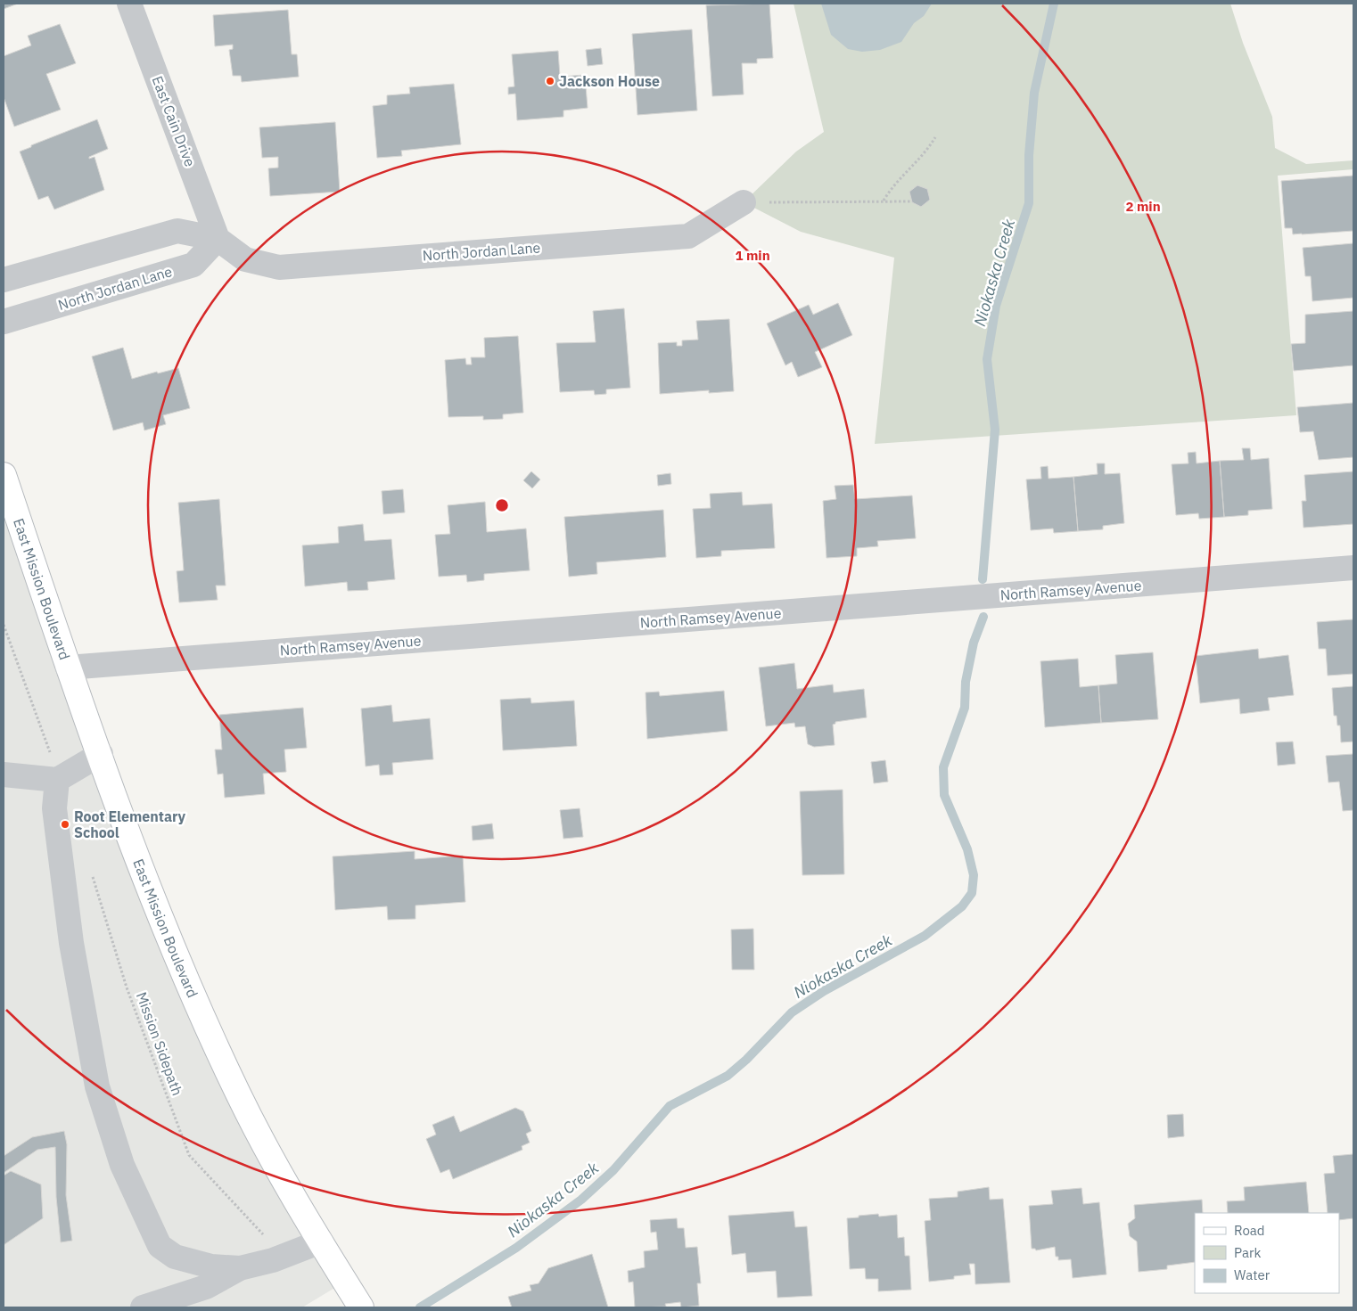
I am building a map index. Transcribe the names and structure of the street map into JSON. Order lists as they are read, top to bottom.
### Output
{
  "streets": {
    "main road": ["East Mission Boulevard"],
    "street": ["East Cain Drive", "North Jordan Lane", "North Ramsey Avenue"],
    "path": ["Mission Sidepath"]
  },
  "crossings": [
    ["East Cain Drive", "North Jordan Lane"],
    ["East Mission Boulevard", "North Ramsey Avenue"]
  ],
  "water": ["Niokaska Creek"],
  "places": ["Jackson House", "Root Elementary School"],
  "legend": ["Road", "Park", "Water"],
  "rings": ["2 min", "1 min"]
}
